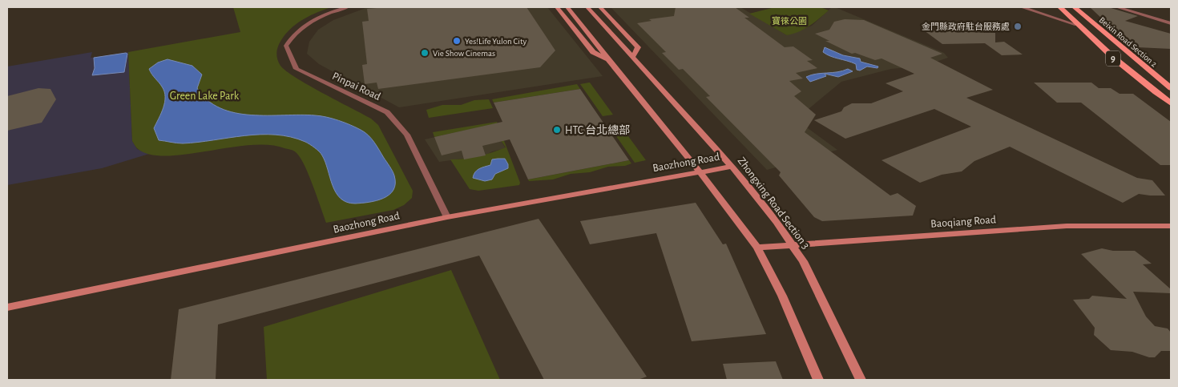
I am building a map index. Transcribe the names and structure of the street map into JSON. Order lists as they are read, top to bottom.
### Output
{
  "streets": {
    "main road": ["Beixin Road Section 2", "9"],
    "street": [
      "Pinpai Road",
      "Baozhong Road",
      "Zhongxing Road Section 3",
      "Baoqiang Road"
    ]
  },
  "crossings": [
    ["Pinpai Road", "Baozhong Road"],
    ["Baozhong Road", "Zhongxing Road Section 3"],
    ["Zhongxing Road Section 3", "Baoqiang Road"]
  ],
  "parks": ["寶徠公園", "Green Lake Park"],
  "places": [
    "金門縣政府駐台服務處",
    "Yes!Life Yulon City",
    "Vie Show Cinemas",
    "HTC 台北總部"
  ]
}
